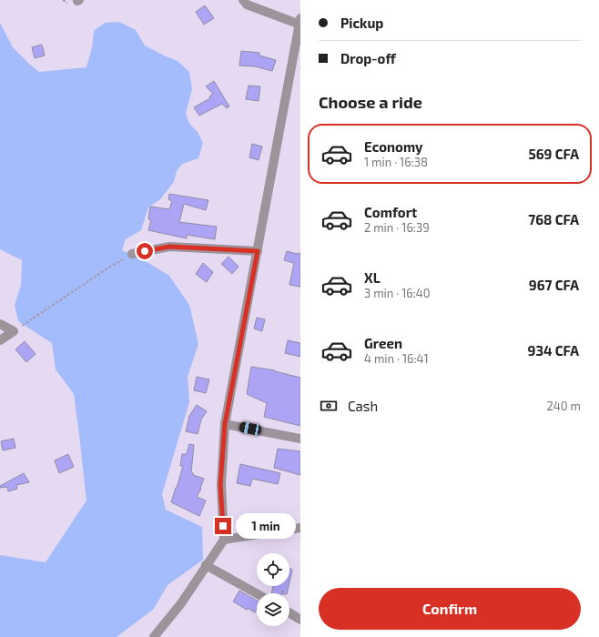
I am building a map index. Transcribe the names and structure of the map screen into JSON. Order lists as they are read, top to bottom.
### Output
{
  "page": {
    "banner": ["Pickup", "Drop-off"],
    "heading": "Choose a ride",
    "list": [
      {
        "name": "Economy",
        "note": "1 min · 16:38",
        "value": "569 CFA"
      },
      {
        "name": "Comfort",
        "note": "2 min · 16:39",
        "value": "768 CFA"
      },
      {
        "name": "XL",
        "note": "3 min · 16:40",
        "value": "967 CFA"
      },
      {
        "name": "Green",
        "note": "4 min · 16:41",
        "value": "934 CFA"
      }
    ],
    "pay": ["Cash", "240 m"],
    "bubble": "1 min",
    "buttons": "Confirm"
  }
}
